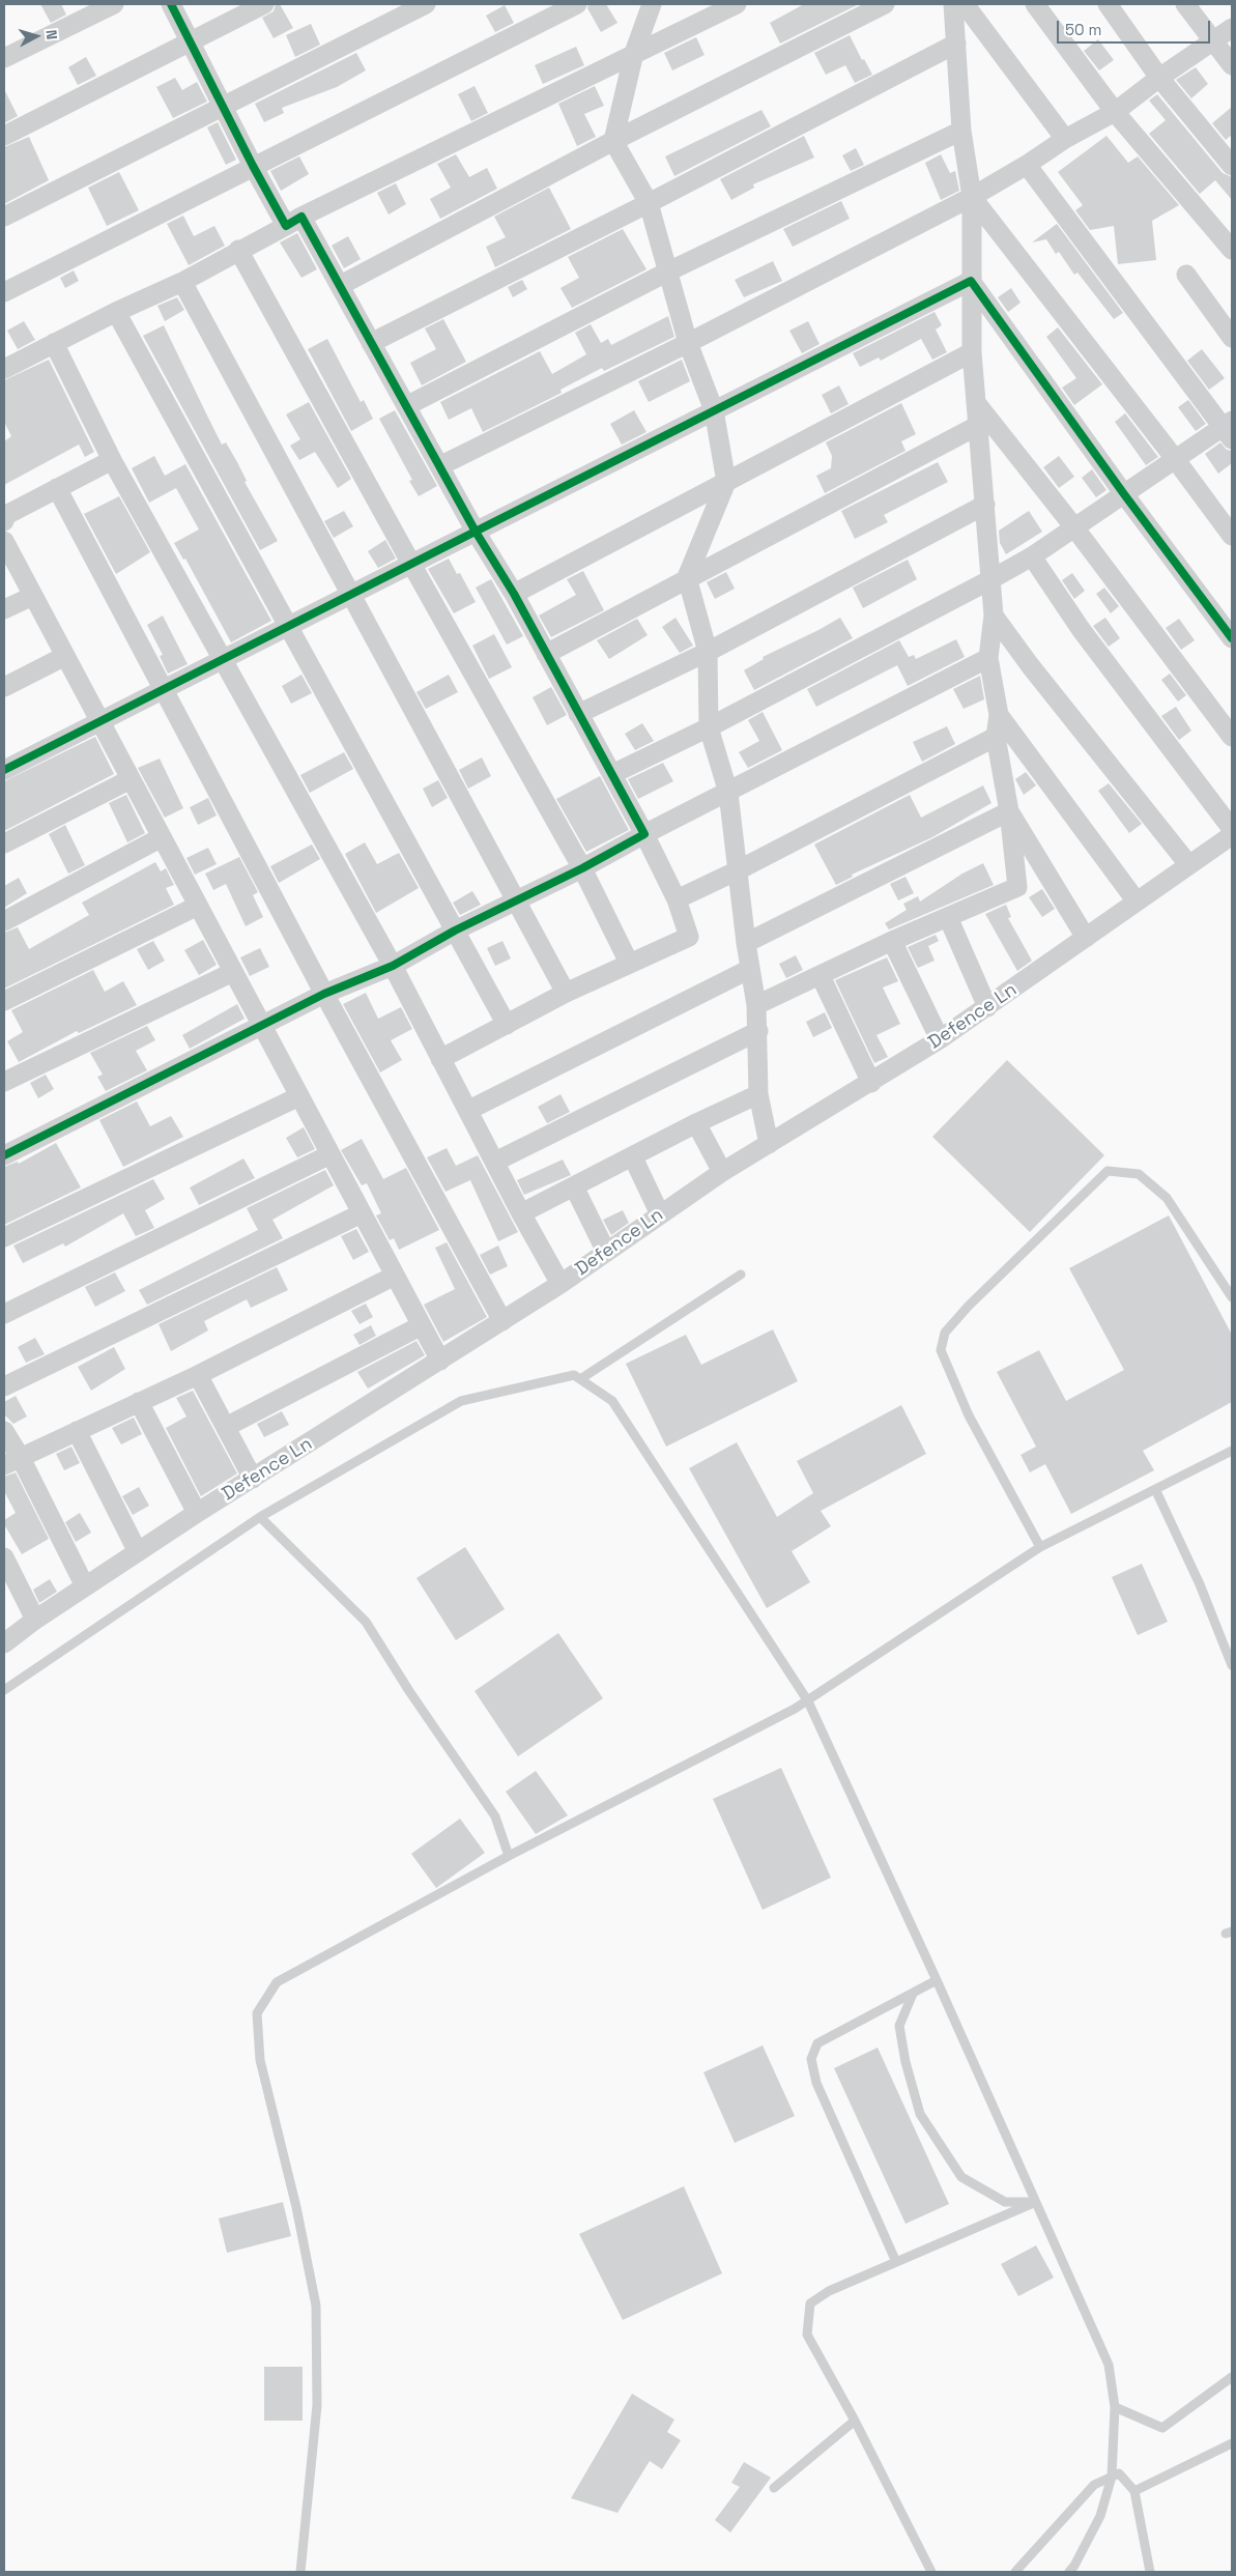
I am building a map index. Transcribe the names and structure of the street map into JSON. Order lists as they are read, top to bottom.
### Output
{
  "streets": {
    "street": ["Defence Ln"]
  },
  "scale_bar": "50 m",
  "north": "right"
}
